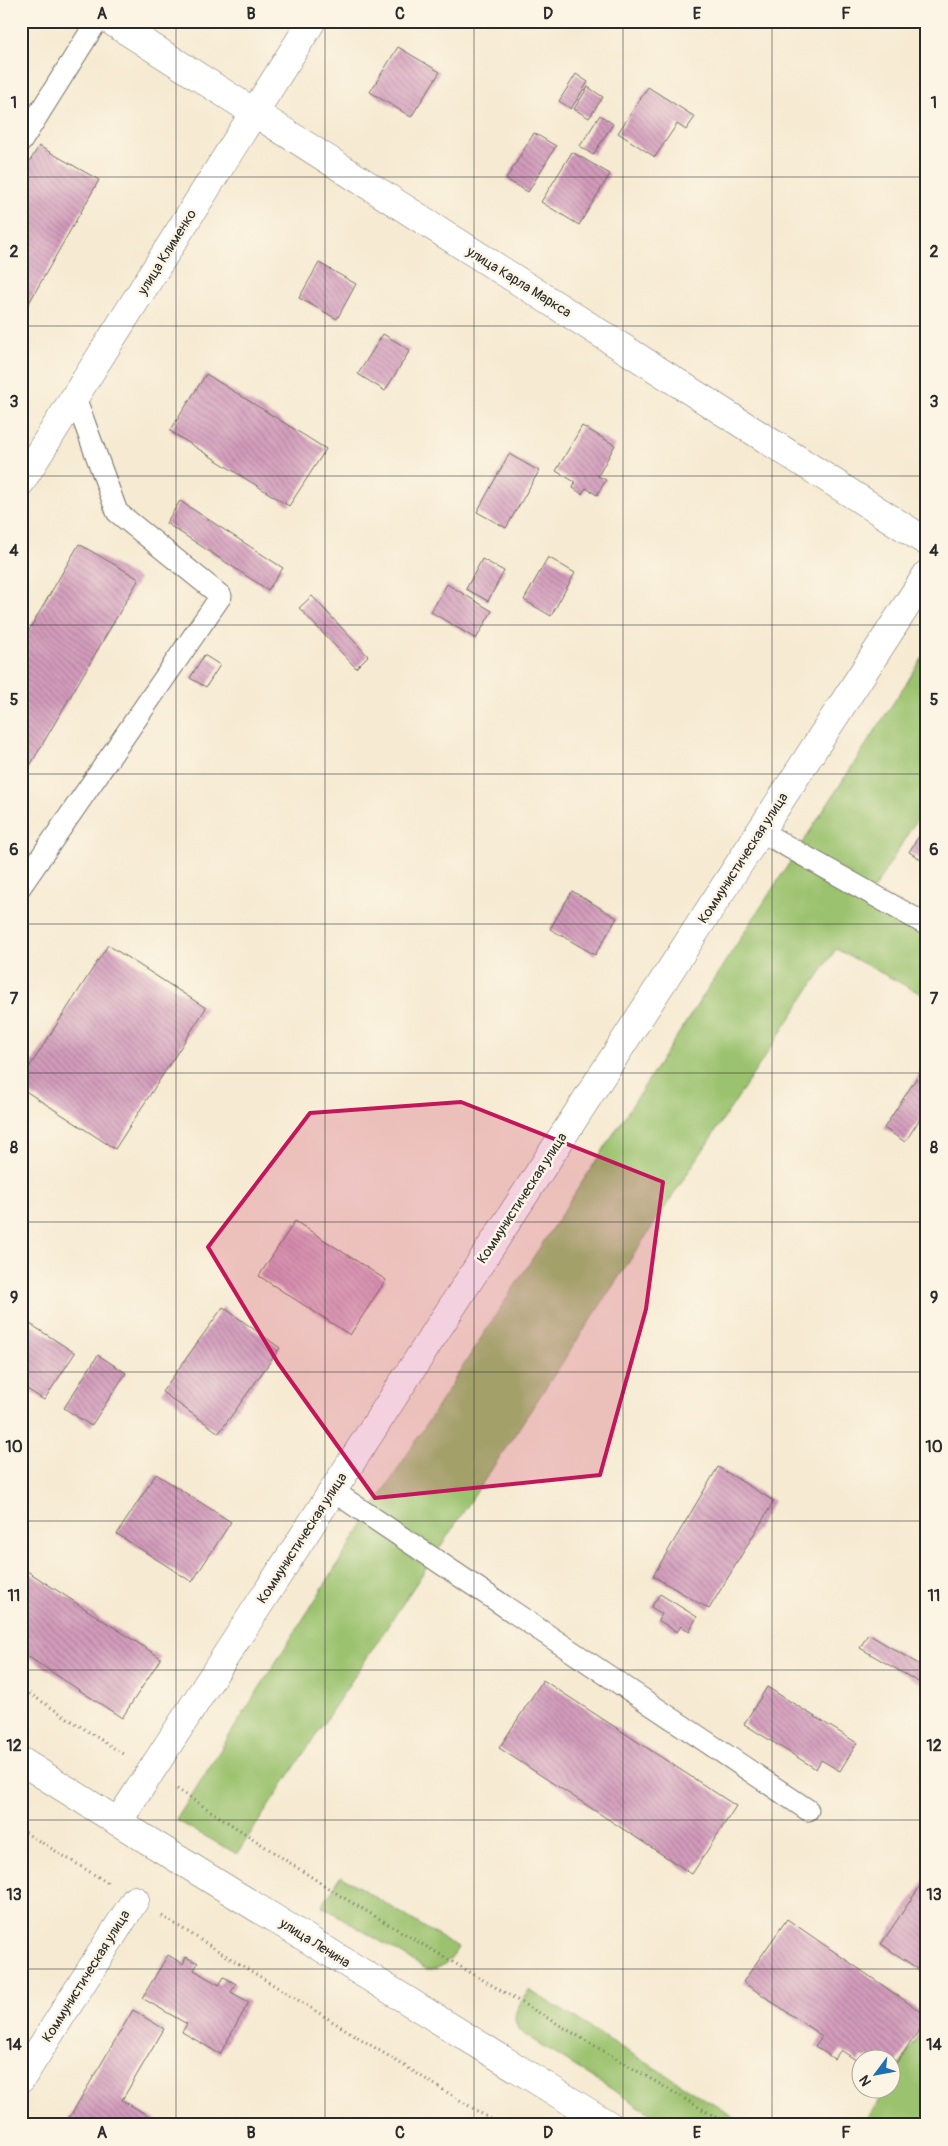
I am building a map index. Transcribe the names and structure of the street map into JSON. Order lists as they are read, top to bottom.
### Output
{
  "streets": {
    "street": [
      "улица Клименко",
      "улица Карла Маркса",
      "Коммунистическая улица",
      "улица Ленина"
    ]
  },
  "crossings": [
    ["улица Клименко", "улица Карла Маркса"],
    ["Коммунистическая улица", "улица Ленина"]
  ],
  "north": "bottom left",
  "grid": {
    "columns": [
      "A",
      "B",
      "C",
      "D",
      "E",
      "F"
    ],
    "rows": [
      "1",
      "2",
      "3",
      "4",
      "5",
      "6",
      "7",
      "8",
      "9",
      "10",
      "11",
      "12",
      "13",
      "14"
    ]
  }
}
